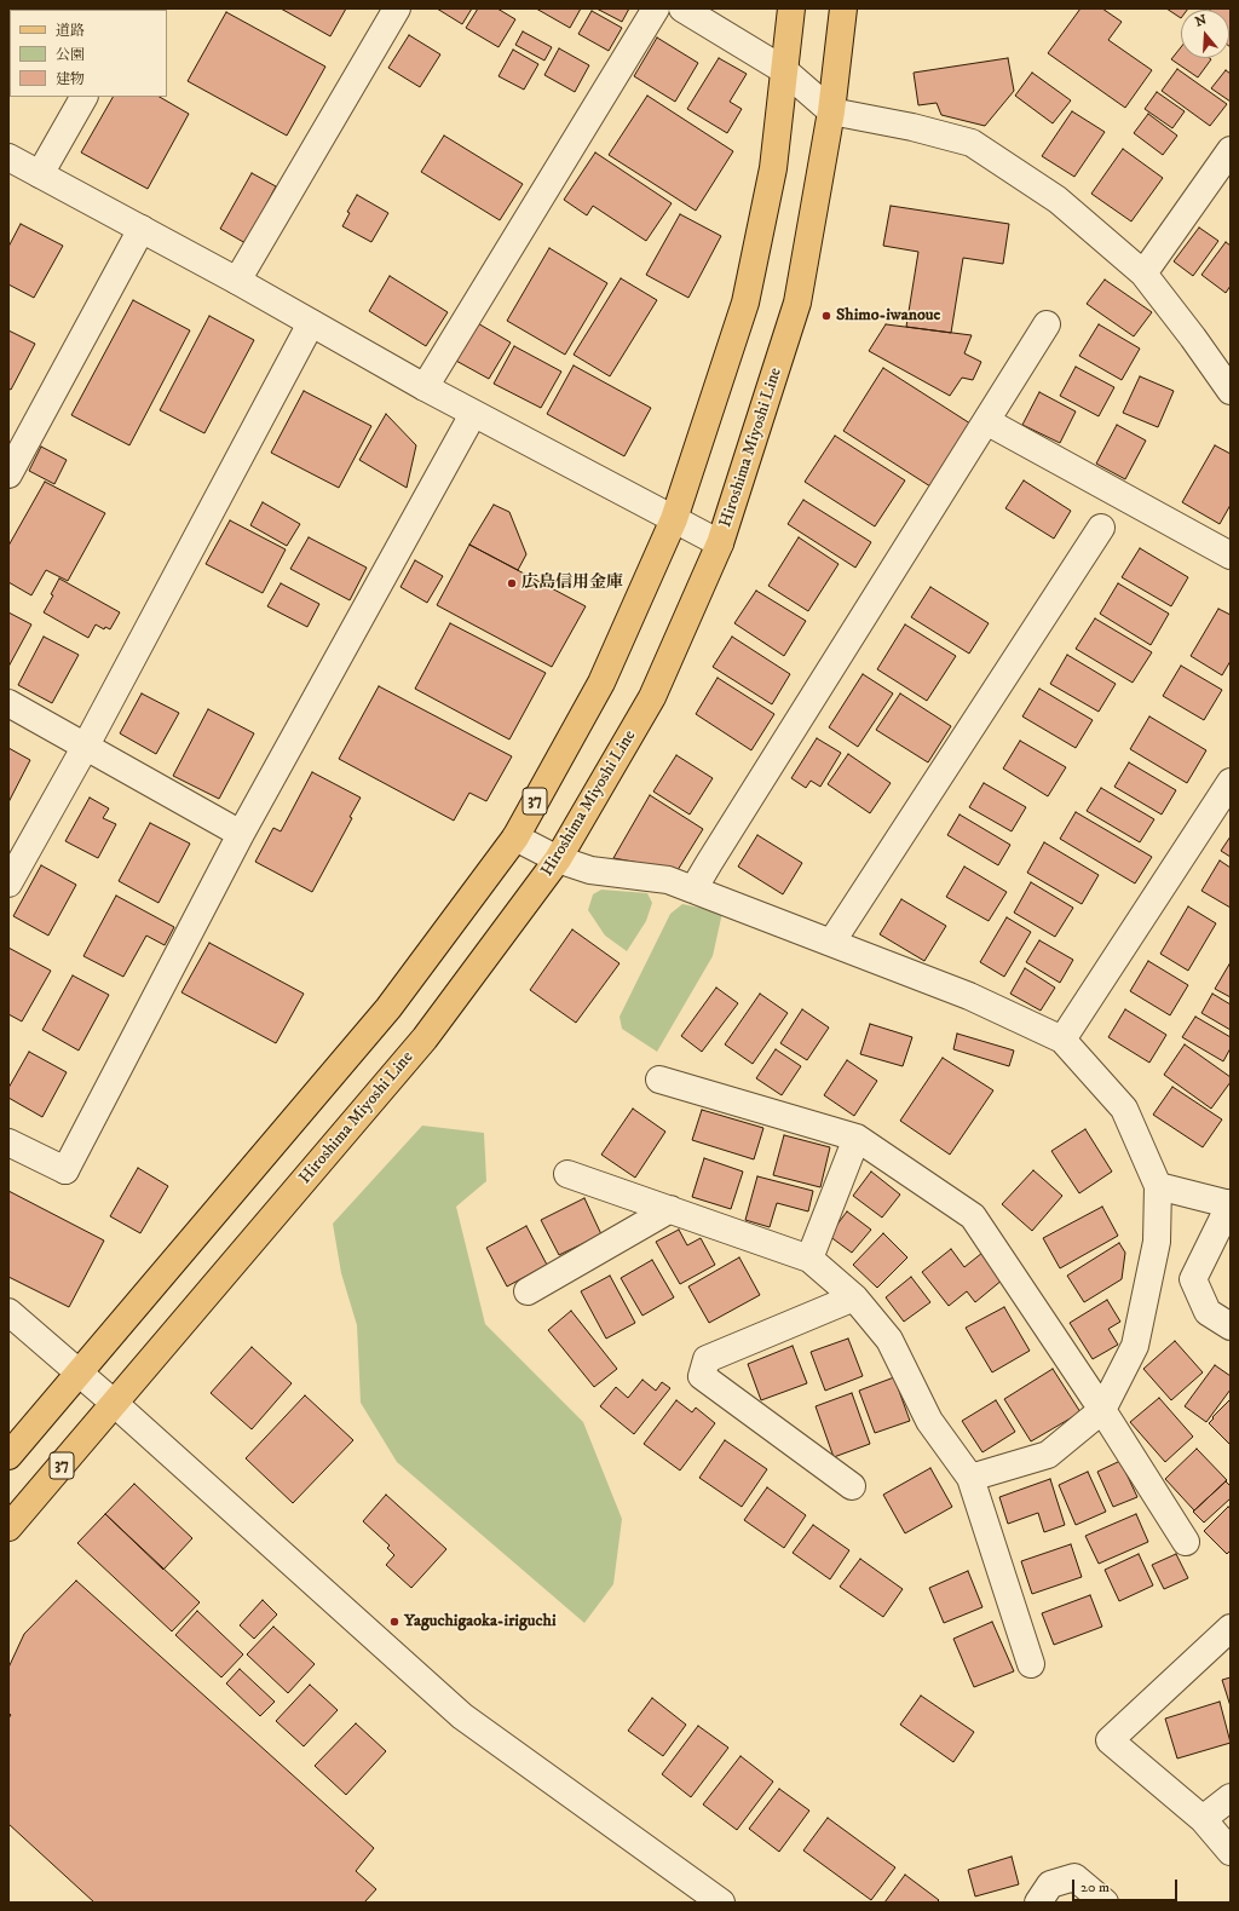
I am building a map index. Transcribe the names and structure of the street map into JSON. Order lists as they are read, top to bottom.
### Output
{
  "streets": {
    "main road": ["Hiroshima Miyoshi Line", "37"]
  },
  "places": ["Shimo-iwanoue", "広島信用金庫", "Yaguchigaoka-iriguchi"],
  "legend": ["道路", "公園", "建物"],
  "scale_bar": "20 m",
  "north": "top"
}
